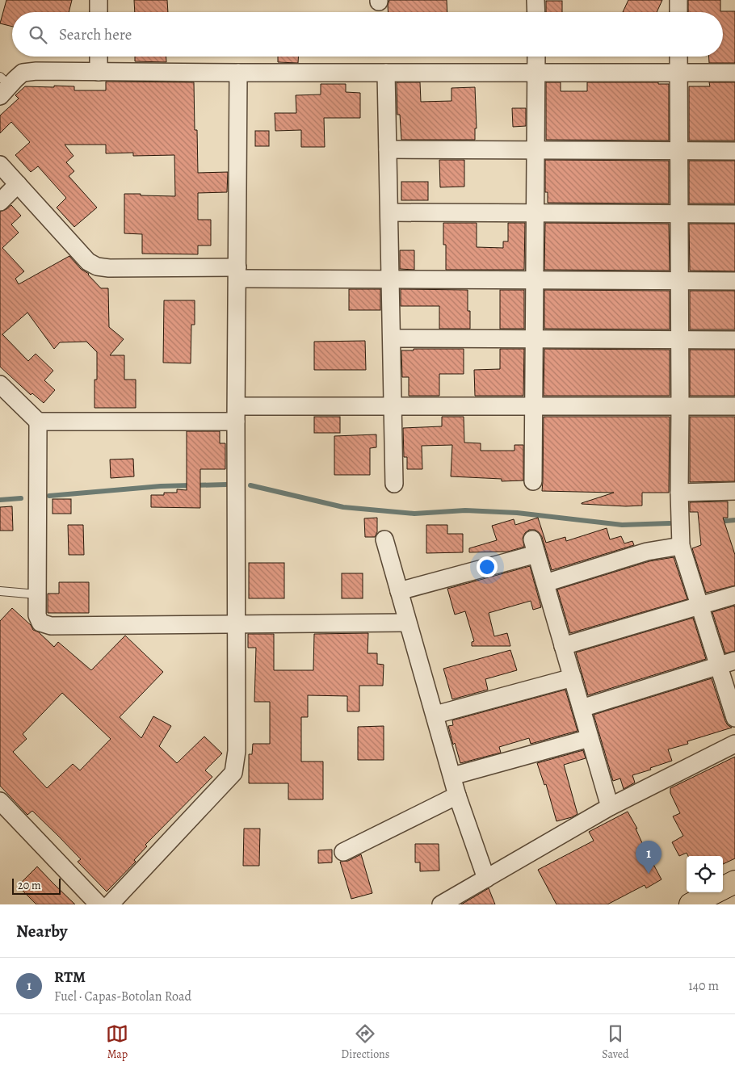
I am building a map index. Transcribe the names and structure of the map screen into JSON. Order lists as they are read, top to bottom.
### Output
{
  "scale_bar": "20 m",
  "page": {
    "search": "Search here",
    "pins": "1",
    "scale": "20 m",
    "heading": "Nearby",
    "list": [
      {
        "mark": "1",
        "name": "RTM",
        "note": "Fuel · Capas-Botolan Road",
        "value": "140 m"
      }
    ],
    "nav": ["Map", "Directions", "Saved"]
  }
}
